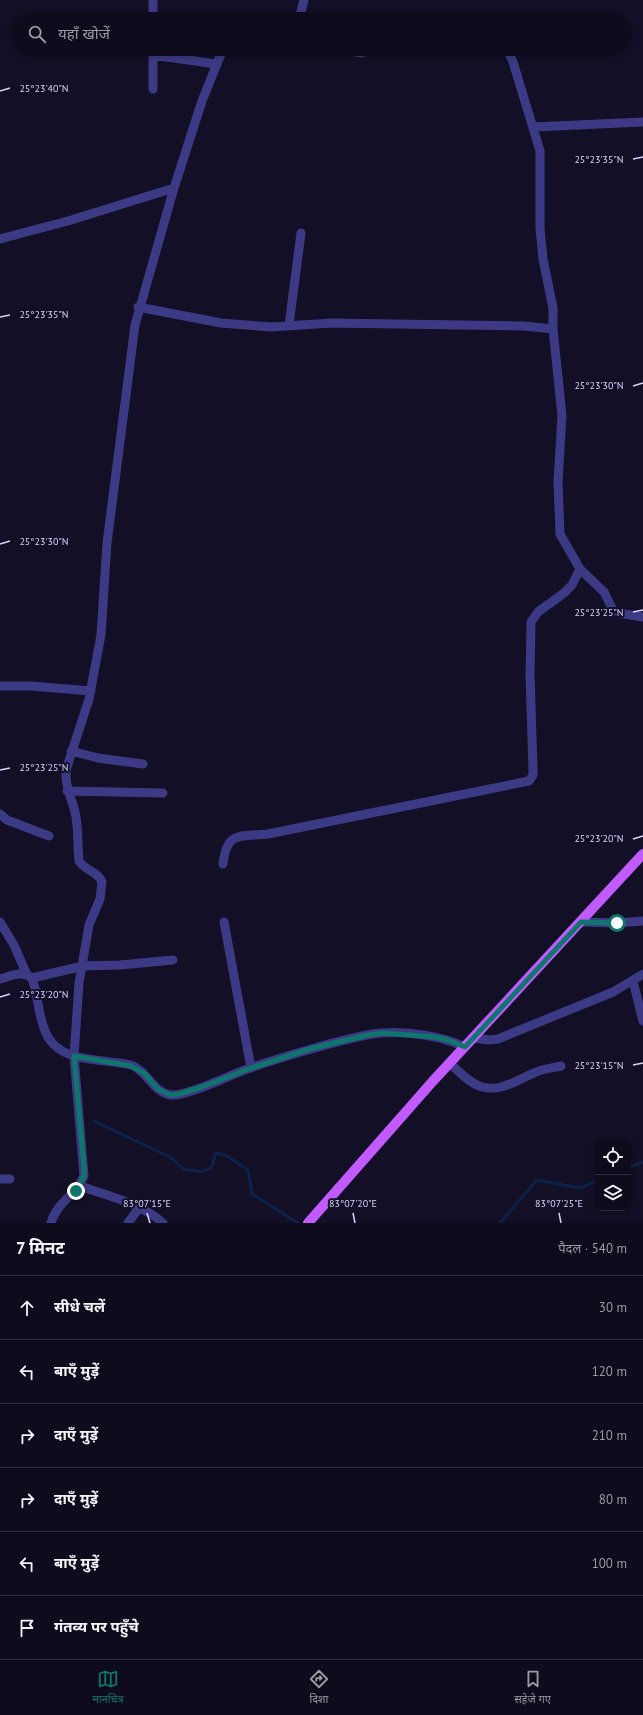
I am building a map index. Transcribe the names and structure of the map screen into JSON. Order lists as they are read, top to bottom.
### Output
{
  "page": {
    "search": "यहाँ खोजें",
    "heading": ["7 मिनट", "पैदल · 540 m"],
    "list": [
      ["सीधे चलें", "30 m"],
      ["बाएँ मुड़ें", "120 m"],
      ["दाएँ मुड़ें", "210 m"],
      ["दाएँ मुड़ें", "80 m"],
      ["बाएँ मुड़ें", "100 m"],
      "गंतव्य पर पहुँचे"
    ],
    "nav": ["मानचित्र", "दिशा", "सहेजे गए"]
  },
  "coordinates": [
    "25°23'40\"N",
    "25°23'35\"N",
    "25°23'30\"N",
    "25°23'25\"N",
    "25°23'20\"N",
    "25°23'15\"N",
    "83°07'15\"E",
    "83°07'20\"E",
    "83°07'25\"E"
  ]
}
